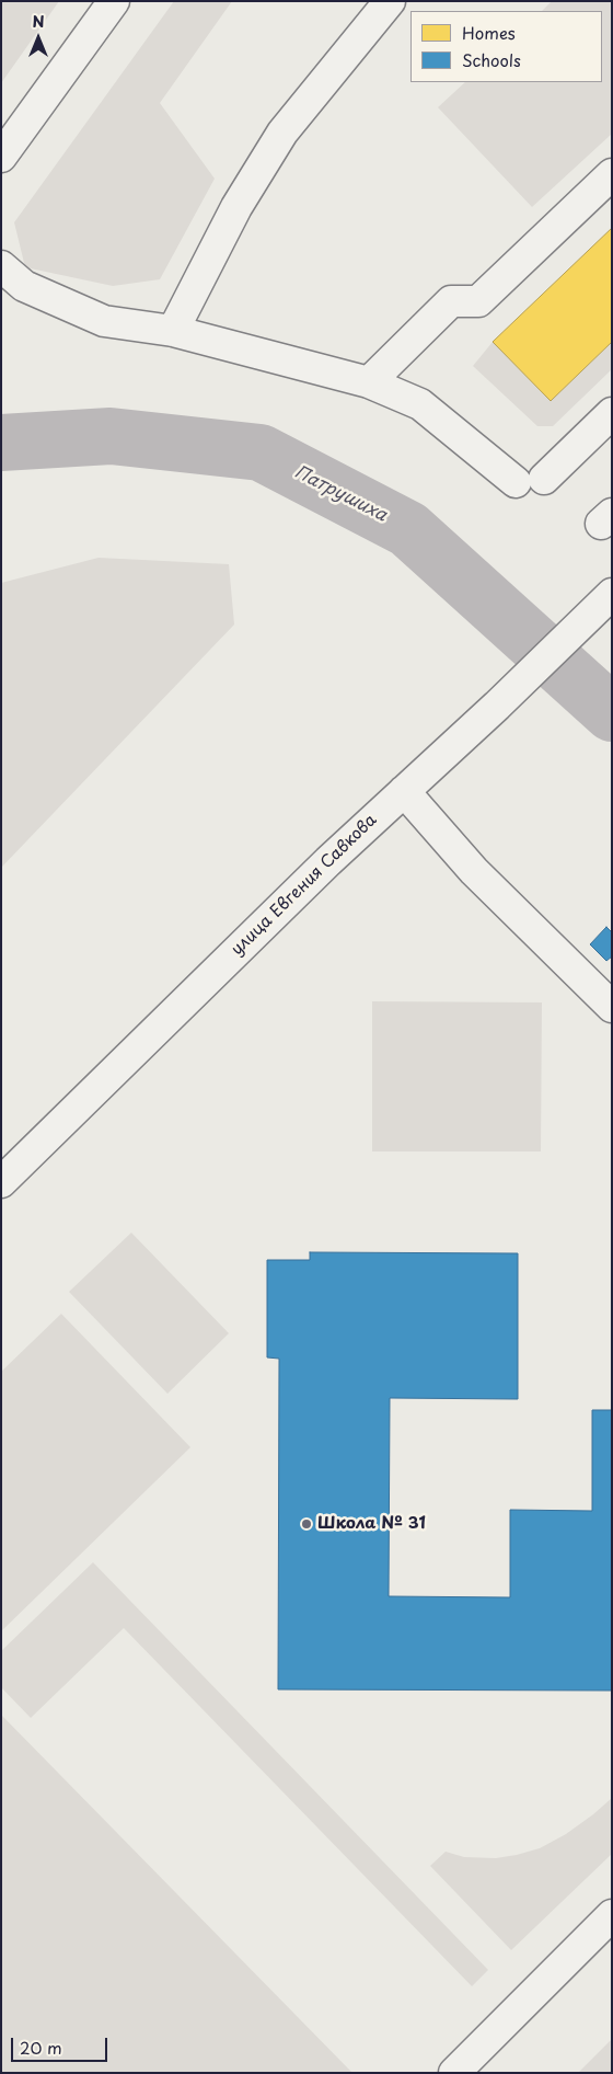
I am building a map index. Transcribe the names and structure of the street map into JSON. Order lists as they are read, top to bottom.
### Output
{
  "streets": {
    "street": ["улица Евгения Савкова"]
  },
  "water": ["Патрушиха"],
  "places": ["Школа № 31"],
  "legend": ["Homes", "Schools"],
  "scale_bar": "20 m",
  "north": "top"
}
